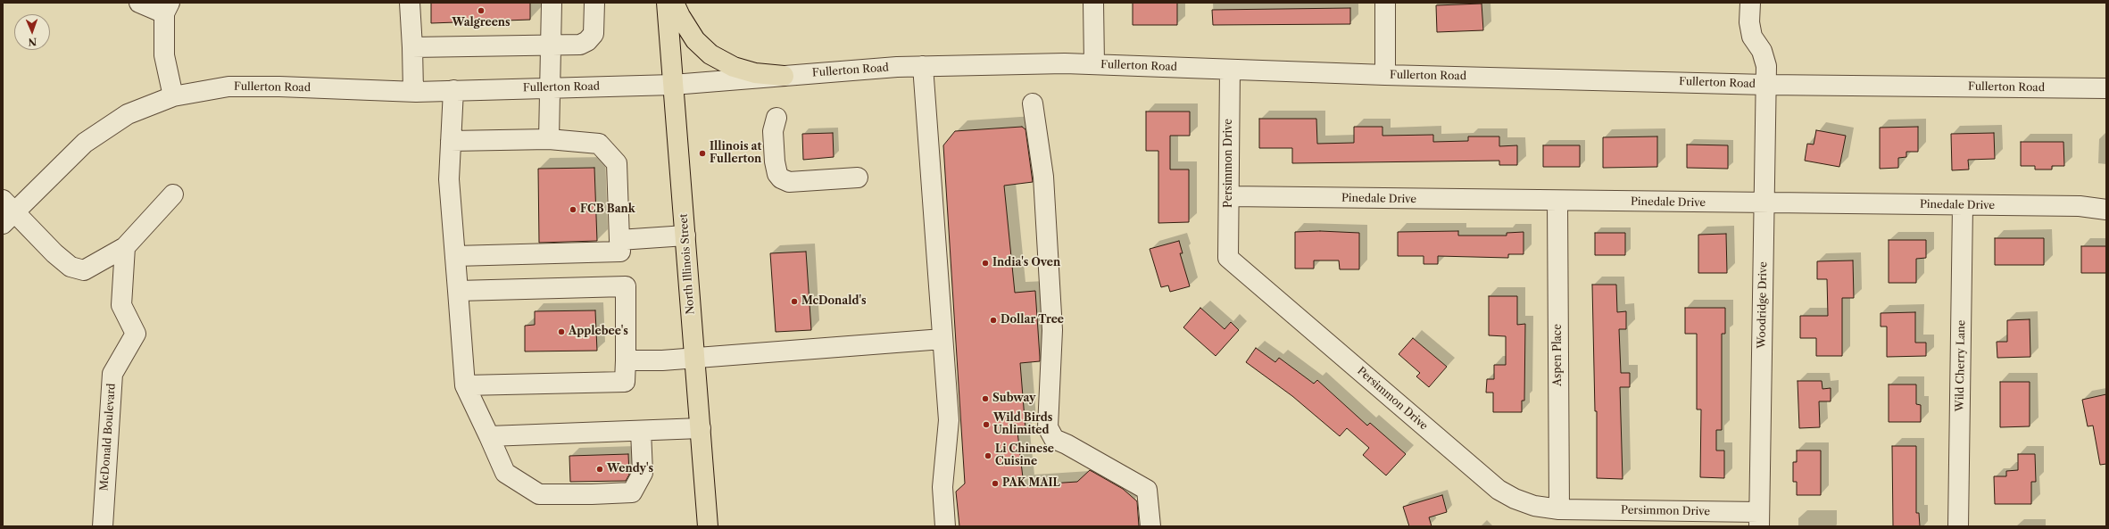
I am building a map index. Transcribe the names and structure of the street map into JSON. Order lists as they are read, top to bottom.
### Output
{
  "streets": {
    "main road": ["North Illinois Street"],
    "street": [
      "Fullerton Road",
      "Persimmon Drive",
      "Pinedale Drive",
      "Woodridge Drive",
      "Aspen Place",
      "Wild Cherry Lane",
      "McDonald Boulevard"
    ]
  },
  "crossings": [
    ["Fullerton Road", "Persimmon Drive"],
    ["Fullerton Road", "North Illinois Street"],
    ["Fullerton Road", "Woodridge Drive"],
    ["Persimmon Drive", "Pinedale Drive"],
    ["Persimmon Drive", "Woodridge Drive"],
    ["Persimmon Drive", "Aspen Place"],
    ["Pinedale Drive", "Woodridge Drive"],
    ["Pinedale Drive", "Aspen Place"],
    ["Pinedale Drive", "Wild Cherry Lane"]
  ],
  "places": [
    "Walgreens",
    "Illinois at Fullerton",
    "FCB Bank",
    "India's Oven",
    "McDonald's",
    "Dollar Tree",
    "Applebee's",
    "Subway",
    "Wild Birds Unlimited",
    "Li Chinese Cuisine",
    "Wendy's",
    "PAK MAIL"
  ],
  "north": "bottom"
}
